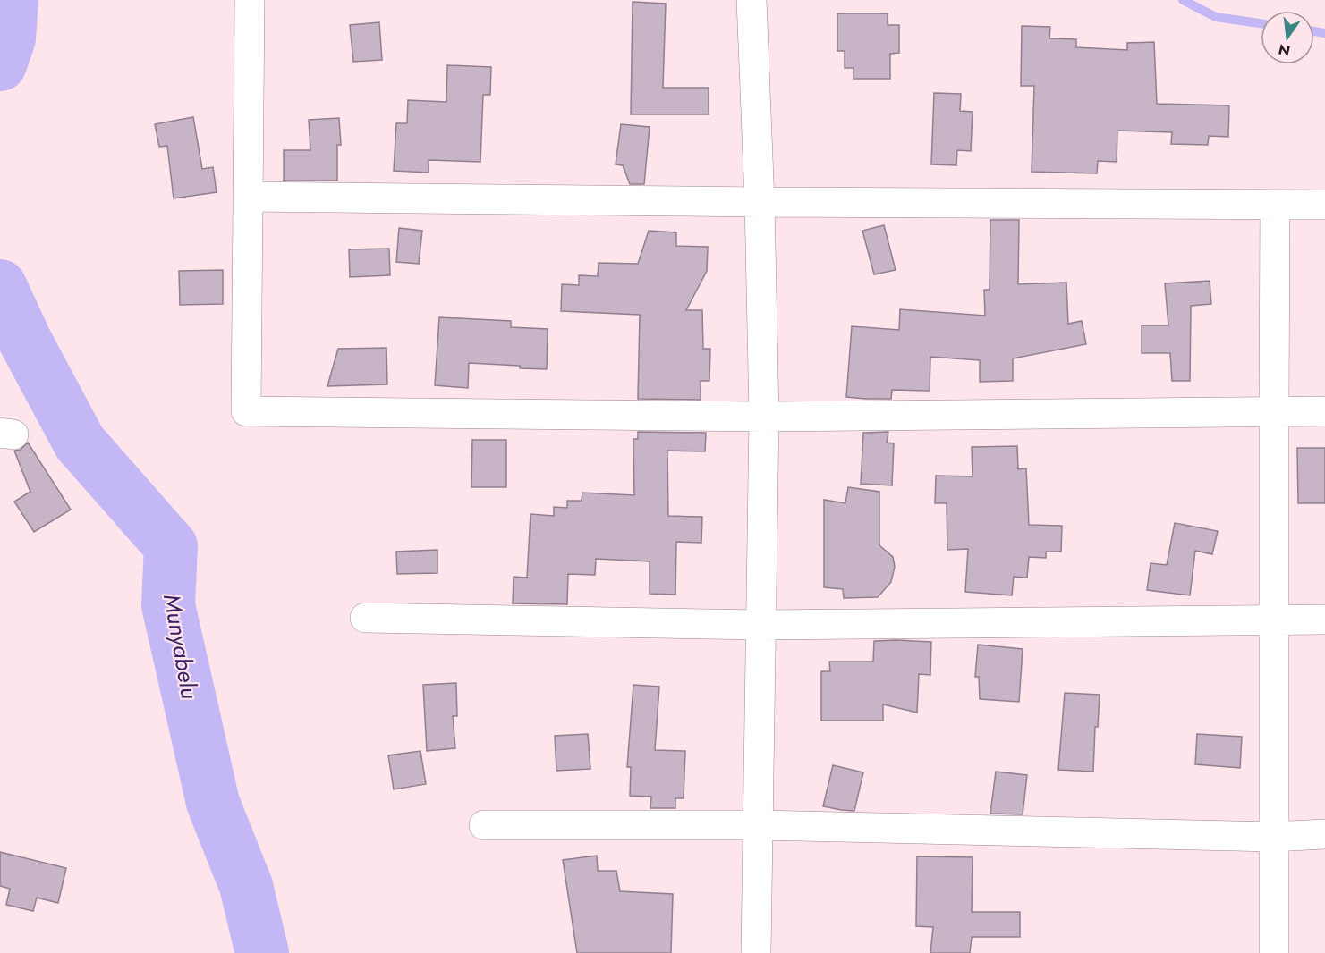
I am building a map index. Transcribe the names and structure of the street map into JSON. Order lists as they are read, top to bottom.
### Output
{
  "water": ["Munyabelu"],
  "north": "bottom"
}
